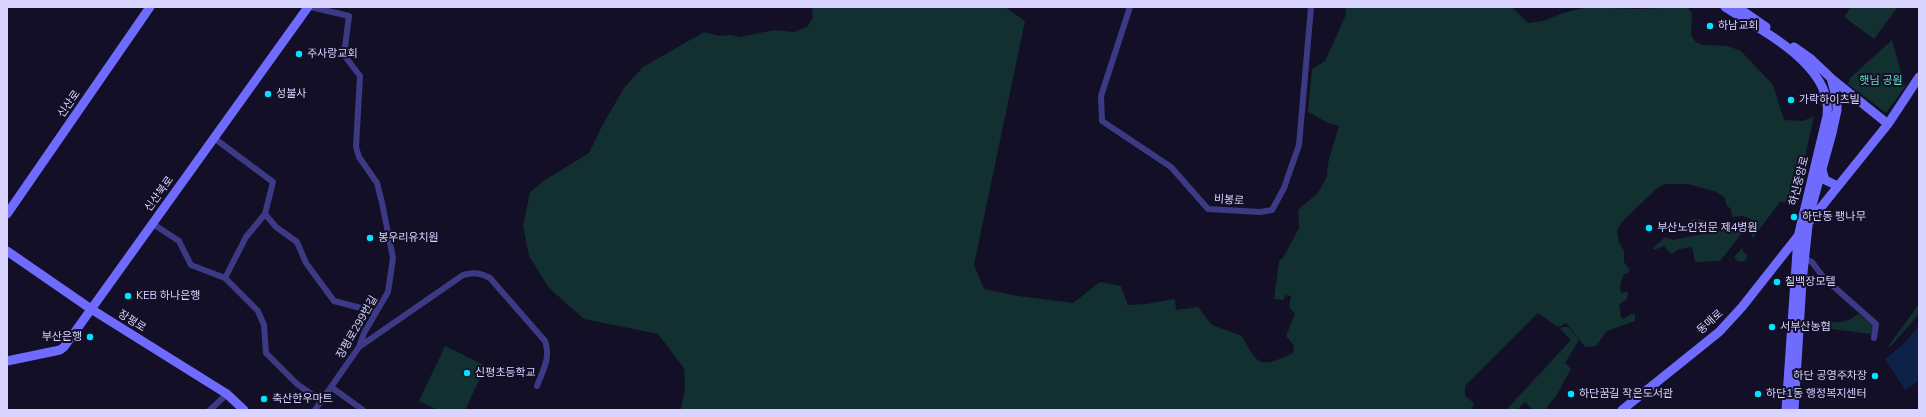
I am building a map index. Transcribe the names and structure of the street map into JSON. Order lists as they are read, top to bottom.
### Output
{
  "streets": {
    "street": [
      "신산로",
      "하신중앙로",
      "신산북로",
      "비봉로",
      "장평로",
      "동매로",
      "장평로299번길"
    ]
  },
  "crossings": [
    ["하신중앙로", "동매로"],
    ["신산북로", "장평로"]
  ],
  "parks": ["햇님 공원"],
  "places": [
    "하남교회",
    "주사랑교회",
    "성불사",
    "가락하이츠빌",
    "하단동 팽나무",
    "부산노인전문 제4병원",
    "봉우리유치원",
    "칠백장모텔",
    "KEB 하나은행",
    "서부산농협",
    "부산은행",
    "신평초등학교",
    "하단 공영주차장",
    "하단꿈길 작은도서관",
    "하단1동 행정복지센터",
    "축산한우마트"
  ]
}
